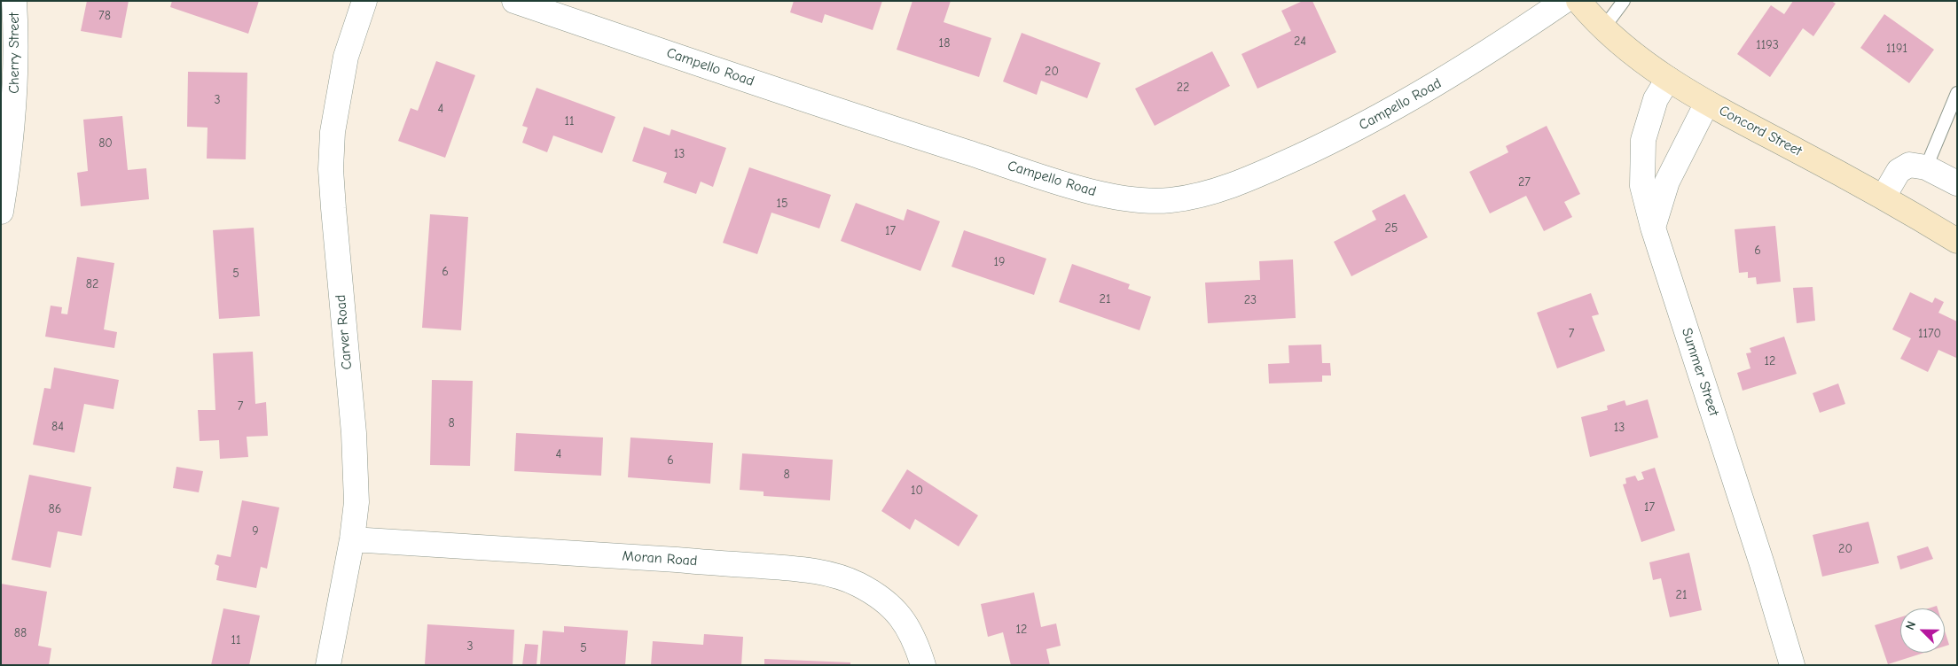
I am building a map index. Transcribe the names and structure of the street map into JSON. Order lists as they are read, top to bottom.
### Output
{
  "streets": {
    "main road": ["Concord Street"],
    "street": [
      "Cherry Street",
      "Campello Road",
      "Carver Road",
      "Summer Street",
      "Moran Road"
    ]
  },
  "crossings": [
    ["Concord Street", "Summer Street"],
    ["Carver Road", "Moran Road"]
  ],
  "house_numbers": [
    "78",
    "24",
    "18",
    "1193",
    "1191",
    "20",
    "22",
    "3",
    "4",
    "11",
    "80",
    "13",
    "27",
    "15",
    "25",
    "17",
    "6",
    "19",
    "6",
    "5",
    "82",
    "21",
    "23",
    "7",
    "1170",
    "12",
    "7",
    "8",
    "84",
    "13",
    "4",
    "6",
    "8",
    "10",
    "17",
    "86",
    "9",
    "20",
    "21",
    "12",
    "88",
    "11",
    "3",
    "5"
  ],
  "north": "top left"
}
